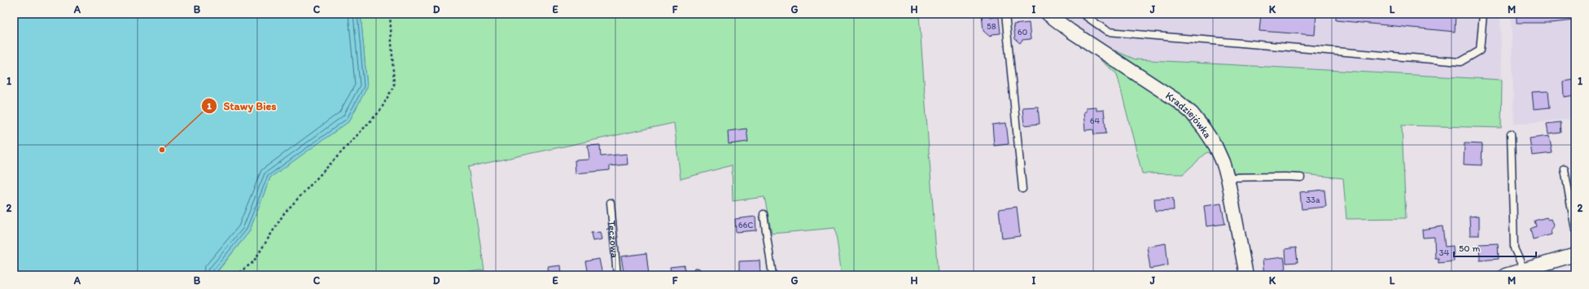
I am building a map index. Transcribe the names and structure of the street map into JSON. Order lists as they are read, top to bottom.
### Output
{
  "streets": {
    "street": ["Kradziejówka"],
    "lane": ["Tęczowa"]
  },
  "places": ["Stawy Bies"],
  "house_numbers": [
    "58",
    "60",
    "64",
    "33a",
    "66C",
    "34"
  ],
  "scale_bar": "50 m",
  "grid": {
    "columns": [
      "A",
      "B",
      "C",
      "D",
      "E",
      "F",
      "G",
      "H",
      "I",
      "J",
      "K",
      "L",
      "M"
    ],
    "rows": ["1", "2"]
  }
}
